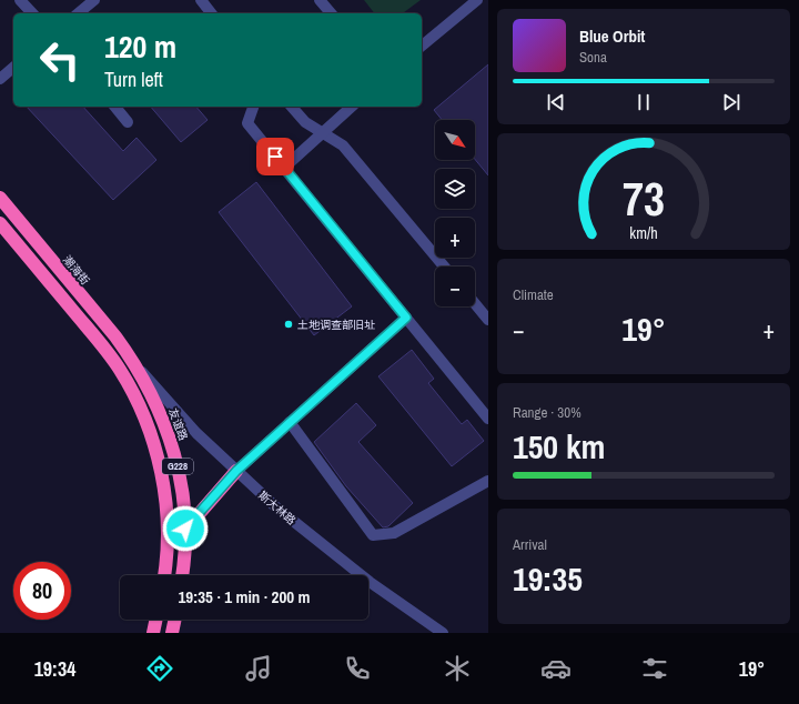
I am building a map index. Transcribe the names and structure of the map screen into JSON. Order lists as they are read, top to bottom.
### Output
{
  "streets": {
    "highway": ["潮海街", "友谊路", "G228"],
    "street": ["斯大林路"]
  },
  "crossings": [
    ["潮海街", "友谊路"],
    ["潮海街", "斯大林路"],
    ["友谊路", "斯大林路"]
  ],
  "places": ["土地调查部旧址"],
  "north": "bottom right",
  "page": {
    "turn": ["120 m", "Turn left"],
    "song": ["Blue Orbit", "Sona"],
    "map_buttons": ["+", "−"],
    "tile": [
      "Climate",
      ["Range · 30%", "150 km"],
      ["Arrival", "19:35"]
    ],
    "heat": ["−", "19°", "+"],
    "limit": "80",
    "trip": "19:35 · 1 min · 200 m",
    "tabs": ["19:34", "19°"],
    "gauge": ["73", "km/h"]
  }
}
